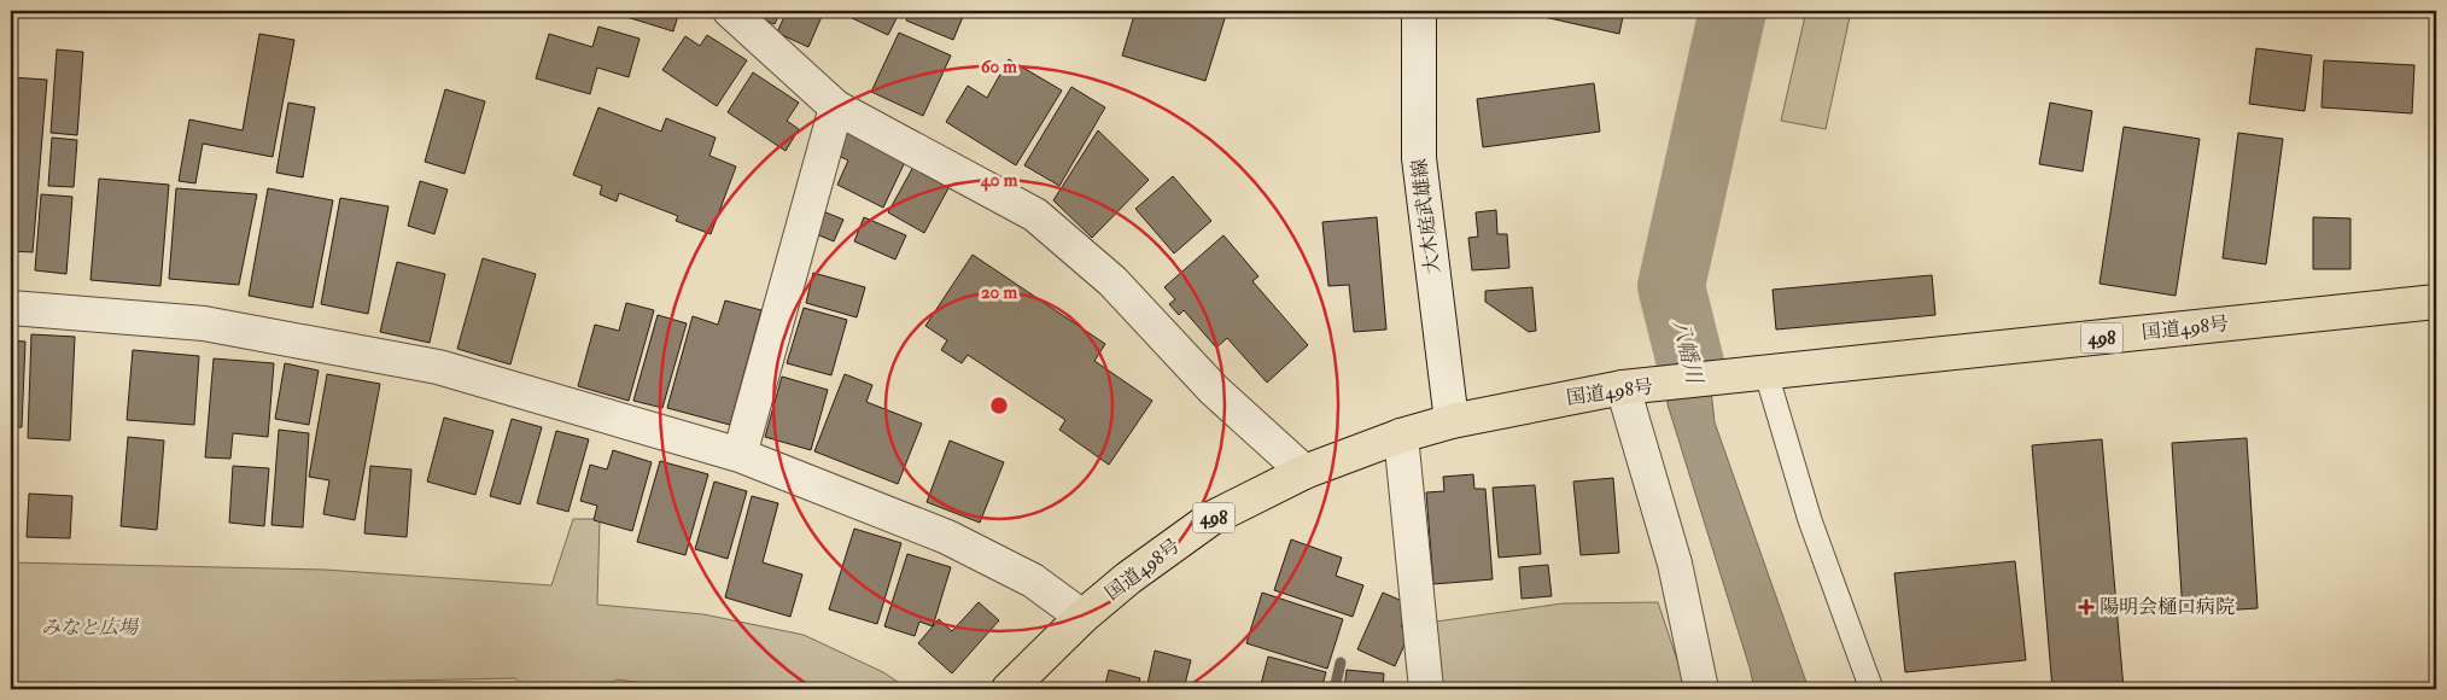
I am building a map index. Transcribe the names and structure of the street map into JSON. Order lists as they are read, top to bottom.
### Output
{
  "streets": {
    "highway": ["国道498号", "498"],
    "street": ["大木庭武雄線"]
  },
  "crossings": [
    ["大木庭武雄線", "国道498号"]
  ],
  "water": ["八幡川"],
  "parks": ["みなと広場"],
  "places": {
    "health": ["陽明会樋口病院"]
  },
  "rings": ["60 m", "40 m", "20 m"]
}
